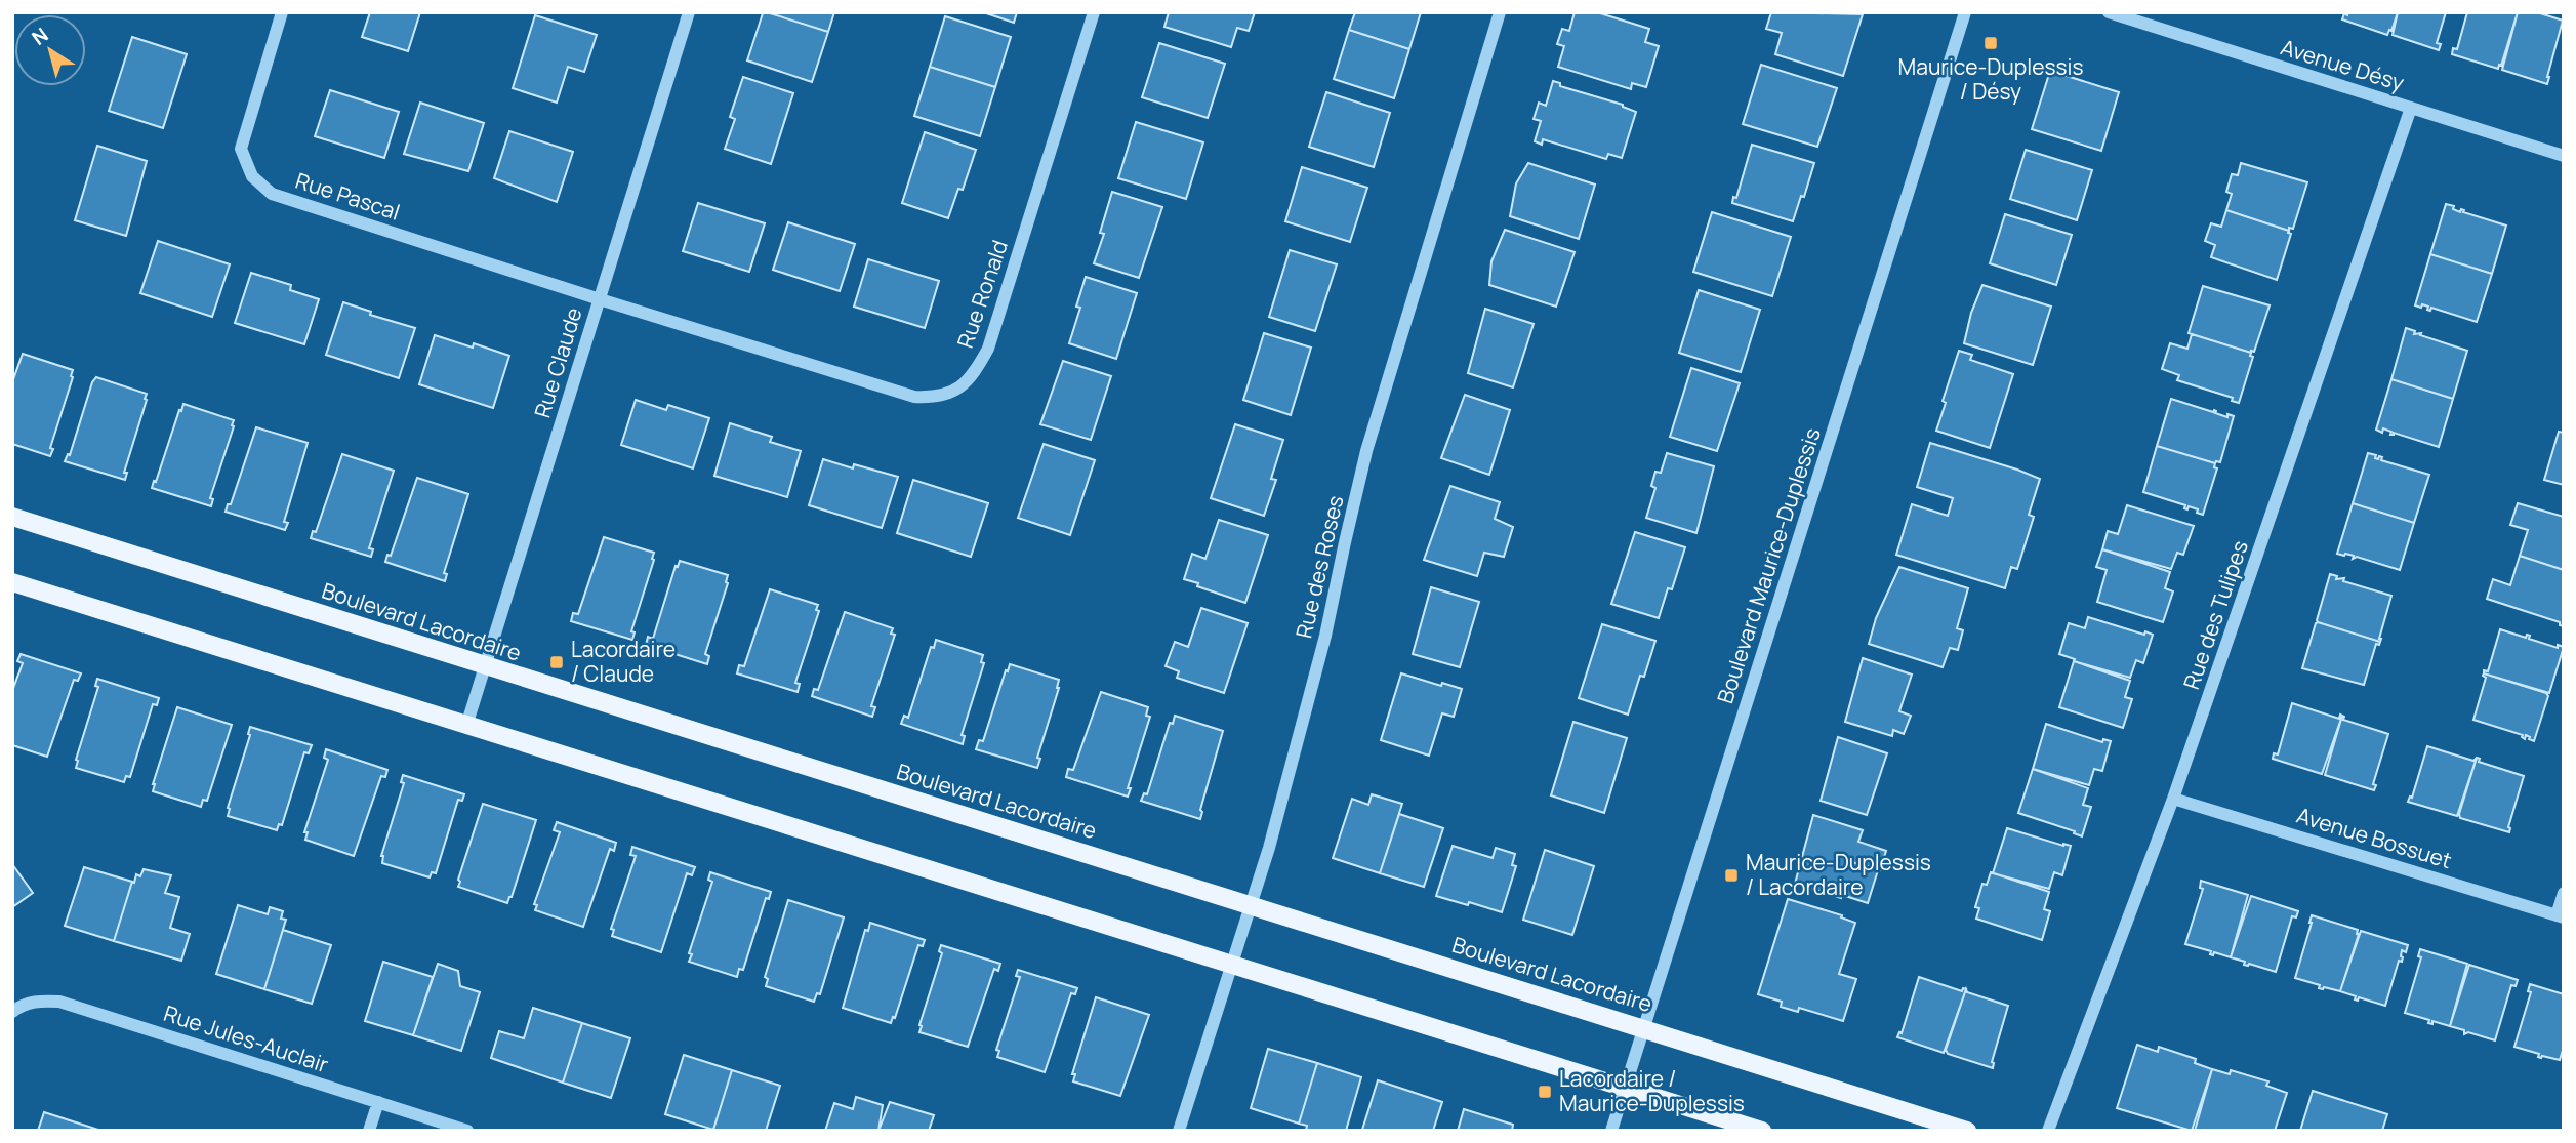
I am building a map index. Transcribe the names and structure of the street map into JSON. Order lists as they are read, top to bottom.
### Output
{
  "streets": {
    "main road": ["Boulevard Lacordaire"],
    "street": [
      "Avenue Désy",
      "Rue Pascal",
      "Rue Ronald",
      "Rue Claude",
      "Boulevard Maurice-Duplessis",
      "Rue des Roses",
      "Rue des Tulipes",
      "Avenue Bossuet",
      "Rue Jules-Auclair"
    ]
  },
  "crossings": [
    ["Avenue Désy", "Rue des Tulipes"],
    ["Rue Pascal", "Rue Ronald"],
    ["Rue Pascal", "Rue Claude"],
    ["Rue Ronald", "Rue Claude"],
    ["Rue Claude", "Boulevard Lacordaire"],
    ["Boulevard Maurice-Duplessis", "Boulevard Lacordaire"],
    ["Rue des Roses", "Boulevard Lacordaire"],
    ["Rue des Tulipes", "Avenue Bossuet"]
  ],
  "places": {
    "transit": [
      "Maurice-Duplessis / Désy",
      "Lacordaire / Claude",
      "Maurice-Duplessis / Lacordaire",
      "Lacordaire / Maurice-Duplessis"
    ]
  },
  "north": "top left"
}
